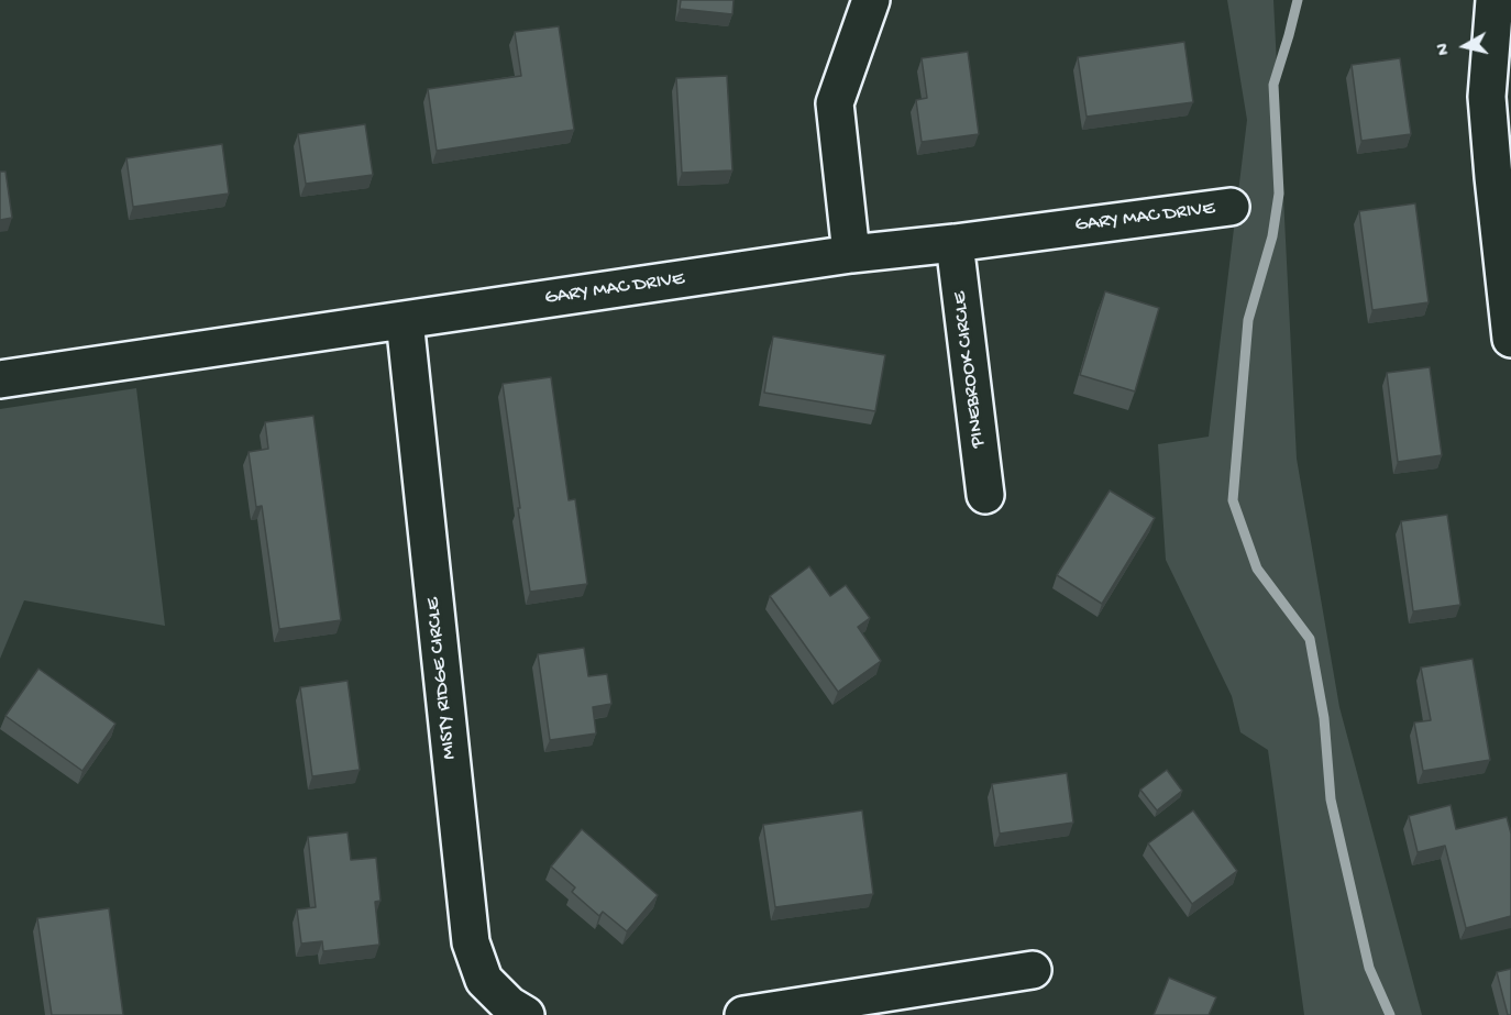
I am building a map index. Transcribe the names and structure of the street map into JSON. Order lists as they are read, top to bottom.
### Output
{
  "streets": {
    "street": ["GARY MAC DRIVE", "PINEBROOK CIRCLE", "MISTY RIDGE CIRCLE"]
  },
  "crossings": [
    ["GARY MAC DRIVE", "PINEBROOK CIRCLE"],
    ["GARY MAC DRIVE", "MISTY RIDGE CIRCLE"]
  ],
  "north": "left"
}
